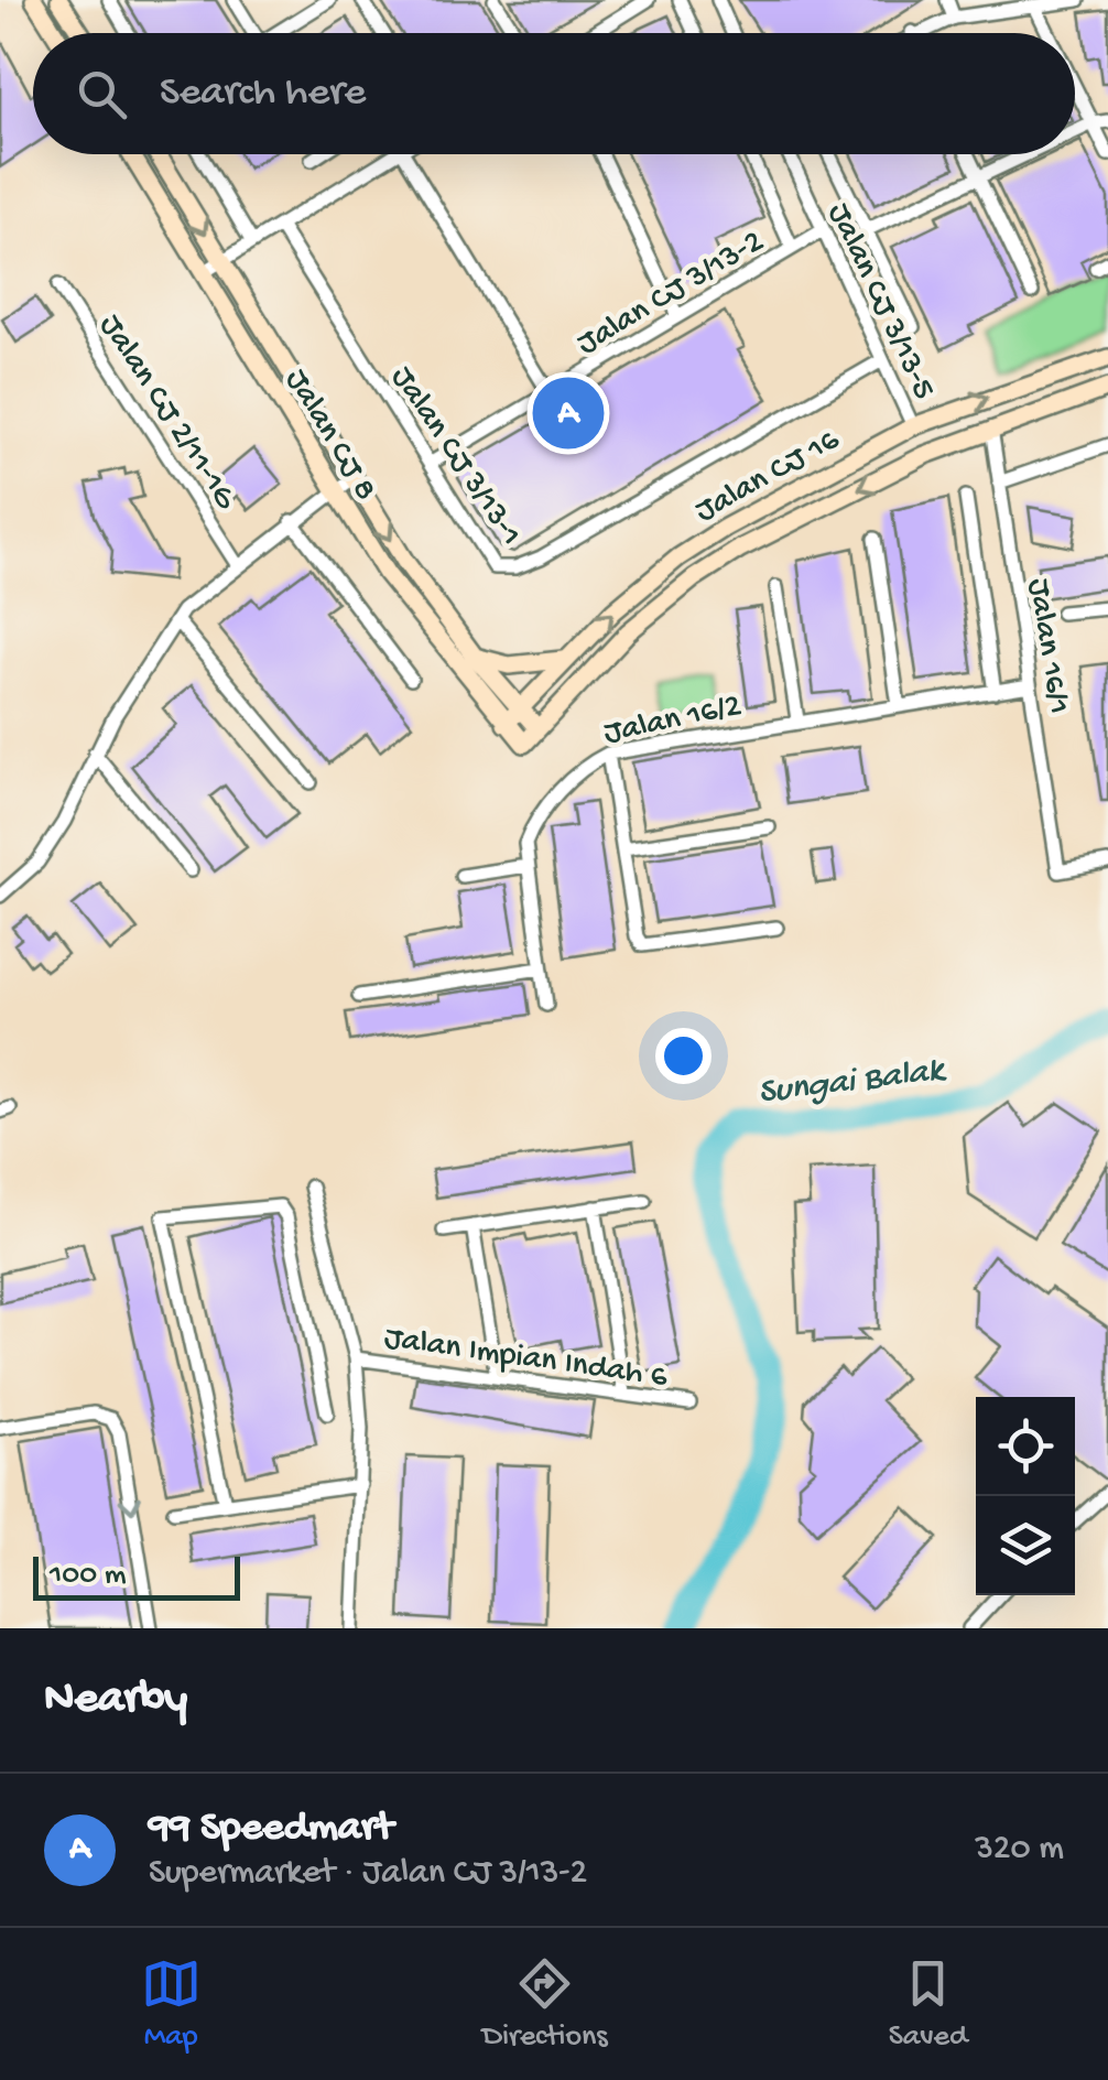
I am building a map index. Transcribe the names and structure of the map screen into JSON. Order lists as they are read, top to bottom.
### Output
{
  "streets": {
    "street": [
      "Jalan CJ 3/13-2",
      "Jalan CJ 3/13-5",
      "Jalan CJ 2/11-1G",
      "Jalan CJ 8",
      "Jalan CJ 3/13-1",
      "Jalan CJ 16",
      "Jalan 16/1",
      "Jalan 16/2",
      "Jalan Impian Indah 6"
    ]
  },
  "crossings": [
    ["Jalan CJ 3/13-2", "Jalan CJ 3/13-5"],
    ["Jalan CJ 3/13-2", "Jalan CJ 3/13-1"],
    ["Jalan CJ 3/13-5", "Jalan CJ 3/13-1"],
    ["Jalan CJ 3/13-5", "Jalan CJ 16"],
    ["Jalan CJ 8", "Jalan CJ 16"],
    ["Jalan CJ 16", "Jalan 16/1"],
    ["Jalan 16/1", "Jalan 16/2"]
  ],
  "water": ["Sungai Balak"],
  "scale_bar": "100 m",
  "page": {
    "search": "Search here",
    "pins": "A",
    "scale": "100 m",
    "heading": "Nearby",
    "list": [
      {
        "mark": "A",
        "name": "99 Speedmart",
        "note": "Supermarket · Jalan CJ 3/13-2",
        "value": "320 m"
      }
    ],
    "nav": ["Map", "Directions", "Saved"]
  }
}
